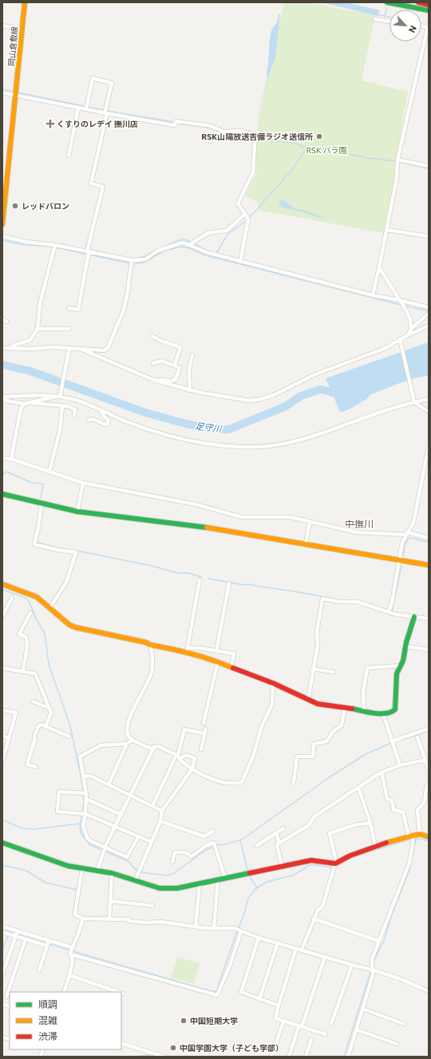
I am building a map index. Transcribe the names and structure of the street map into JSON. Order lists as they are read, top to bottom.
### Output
{
  "streets": {
    "street": ["岡山倉敷線"]
  },
  "districts": ["中撫川"],
  "water": ["足守川"],
  "parks": ["RSK バラ園"],
  "places": {
    "health": ["くすりのレデイ 撫川店"],
    "other": [
      "RSK山陽放送吉備ラジオ送信所",
      "レッドバロン",
      "中国短期大学",
      "中国学園大学（子ども学部）"
    ]
  },
  "legend": ["順調", "混雑", "渋滞"],
  "north": "bottom right"
}
